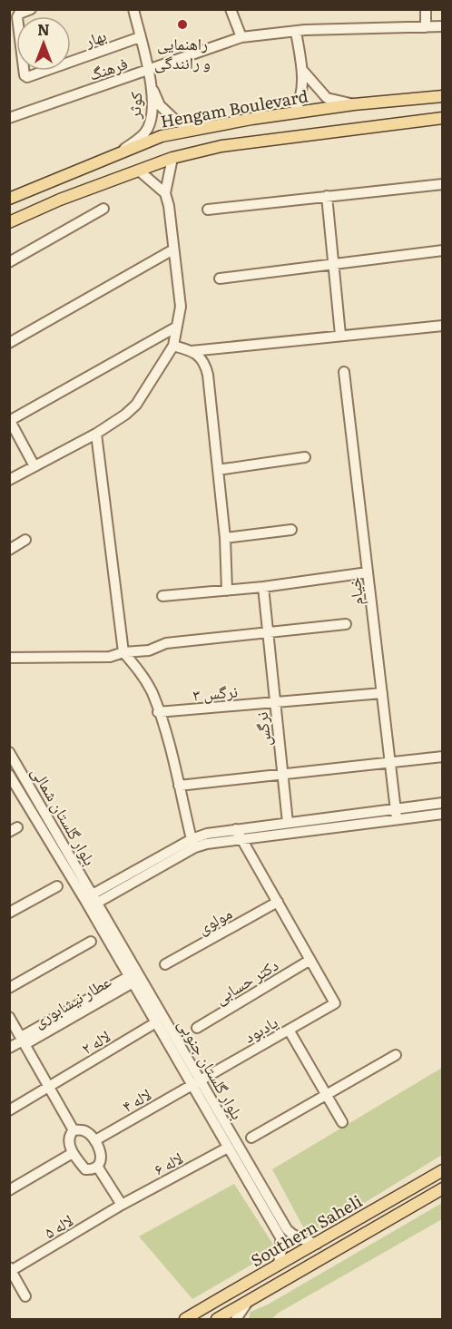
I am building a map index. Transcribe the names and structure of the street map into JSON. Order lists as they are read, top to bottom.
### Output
{
  "streets": {
    "main road": ["Hengam Boulevard", "Southern Saheli"],
    "street": [
      "بهار",
      "فرهنگ",
      "کوثر",
      "خیام",
      "نرگس ۳",
      "نرگس",
      "بلوار گلستان شمالی",
      "مولوی",
      "دکتر حسابی",
      "یادبود",
      "لاله ۲",
      "بلوار گلستان جنوبی",
      "لاله ۴",
      "لاله ۶",
      "لاله ۵"
    ]
  },
  "crossings": [
    ["بهار", "کوثر"],
    ["فرهنگ", "کوثر"],
    ["کوثر", "Hengam Boulevard"],
    ["خیام", "نرگس ۳"],
    ["نرگس ۳", "نرگس"],
    ["بلوار گلستان شمالی", "بلوار گلستان جنوبی"],
    ["دکتر حسابی", "یادبود"],
    ["یادبود", "بلوار گلستان جنوبی"],
    ["یادبود", "لاله ۴"],
    ["لاله ۲", "بلوار گلستان جنوبی"],
    ["بلوار گلستان جنوبی", "لاله ۴"],
    ["بلوار گلستان جنوبی", "لاله ۶"],
    ["لاله ۶", "لاله ۵"]
  ],
  "places": ["راهنمایی و رانندگی"],
  "north": "top"
}
